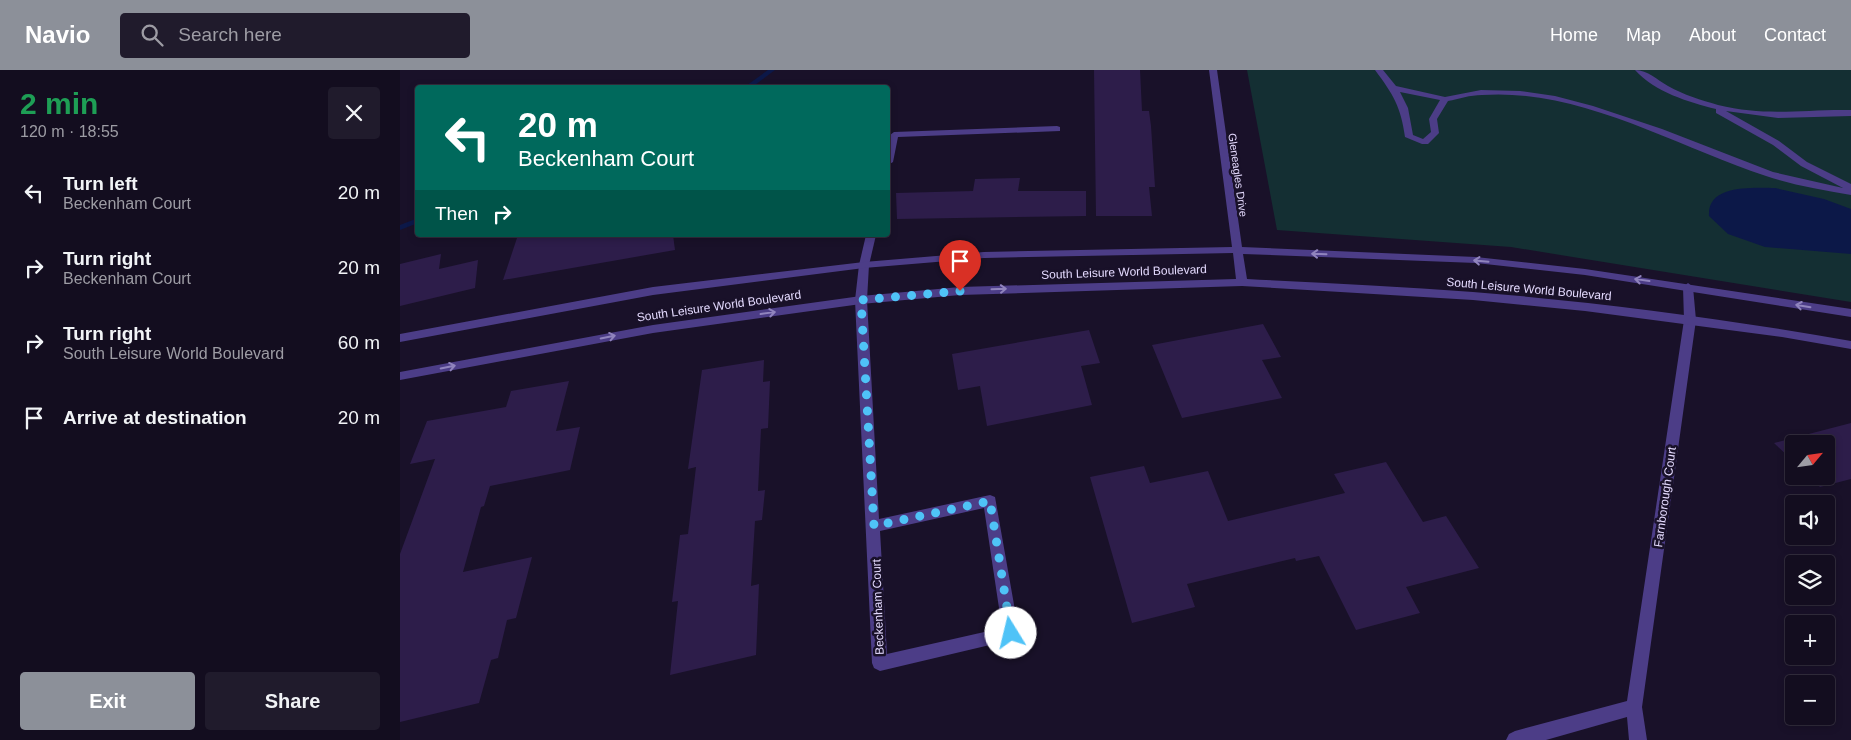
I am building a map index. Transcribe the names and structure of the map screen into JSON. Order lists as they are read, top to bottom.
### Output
{
  "streets": {
    "street": [
      "Gleneagles Drive",
      "South Leisure World Boulevard",
      "Farnborough Court",
      "Beckenham Court"
    ]
  },
  "crossings": [
    ["Gleneagles Drive", "South Leisure World Boulevard"],
    ["South Leisure World Boulevard", "Farnborough Court"],
    ["South Leisure World Boulevard", "Beckenham Court"]
  ],
  "north": "top right",
  "page": {
    "header": "Navio",
    "search": "Search here",
    "nav": [
      "Home",
      "Map",
      "About",
      "Contact"
    ],
    "heading": ["2 min", "120 m · 18:55"],
    "turn": ["20 m", "Beckenham Court"],
    "list": [
      {
        "name": "Turn left",
        "note": "Beckenham Court",
        "value": "20 m"
      },
      {
        "name": "Turn right",
        "note": "Beckenham Court",
        "value": "20 m"
      },
      {
        "name": "Turn right",
        "note": "South Leisure World Boulevard",
        "value": "60 m"
      },
      {
        "name": "Arrive at destination",
        "value": "20 m"
      }
    ],
    "then": "Then",
    "map_buttons": ["+", "−"],
    "buttons": ["Exit", "Share"]
  }
}
